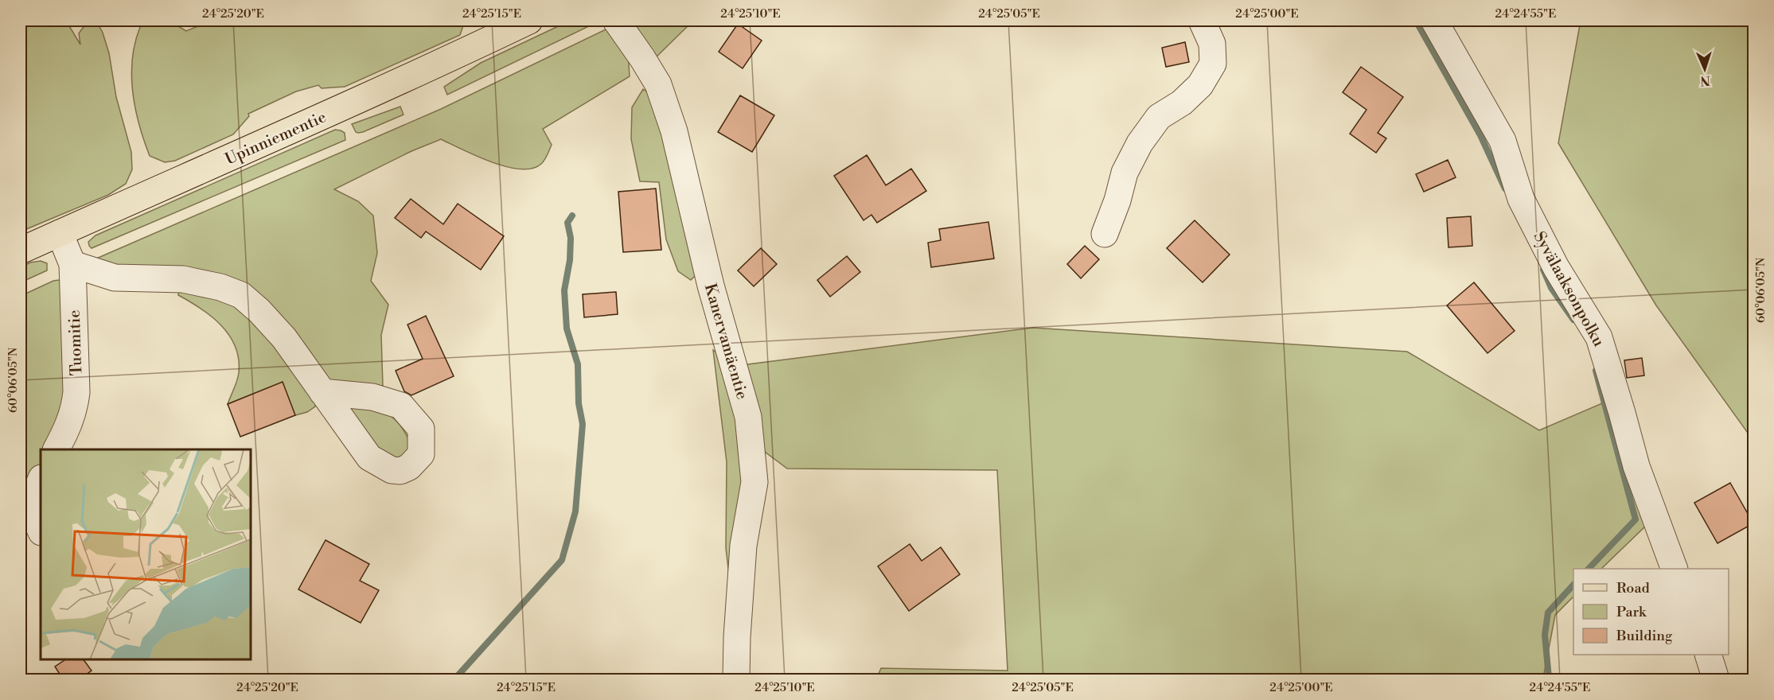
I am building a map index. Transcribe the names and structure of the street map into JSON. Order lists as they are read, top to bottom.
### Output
{
  "streets": {
    "main road": ["Upinniementie"],
    "street": ["Syvälaaksonpolku", "Kanervamäentie", "Tuomitie"]
  },
  "crossings": [
    ["Upinniementie", "Tuomitie"]
  ],
  "legend": ["Road", "Park", "Building"],
  "north": "bottom",
  "coordinates": [
    "24°25'20\"E",
    "24°25'15\"E",
    "24°25'10\"E",
    "24°25'05\"E",
    "24°25'00\"E",
    "24°24'55\"E",
    "60°06'05\"N"
  ]
}
